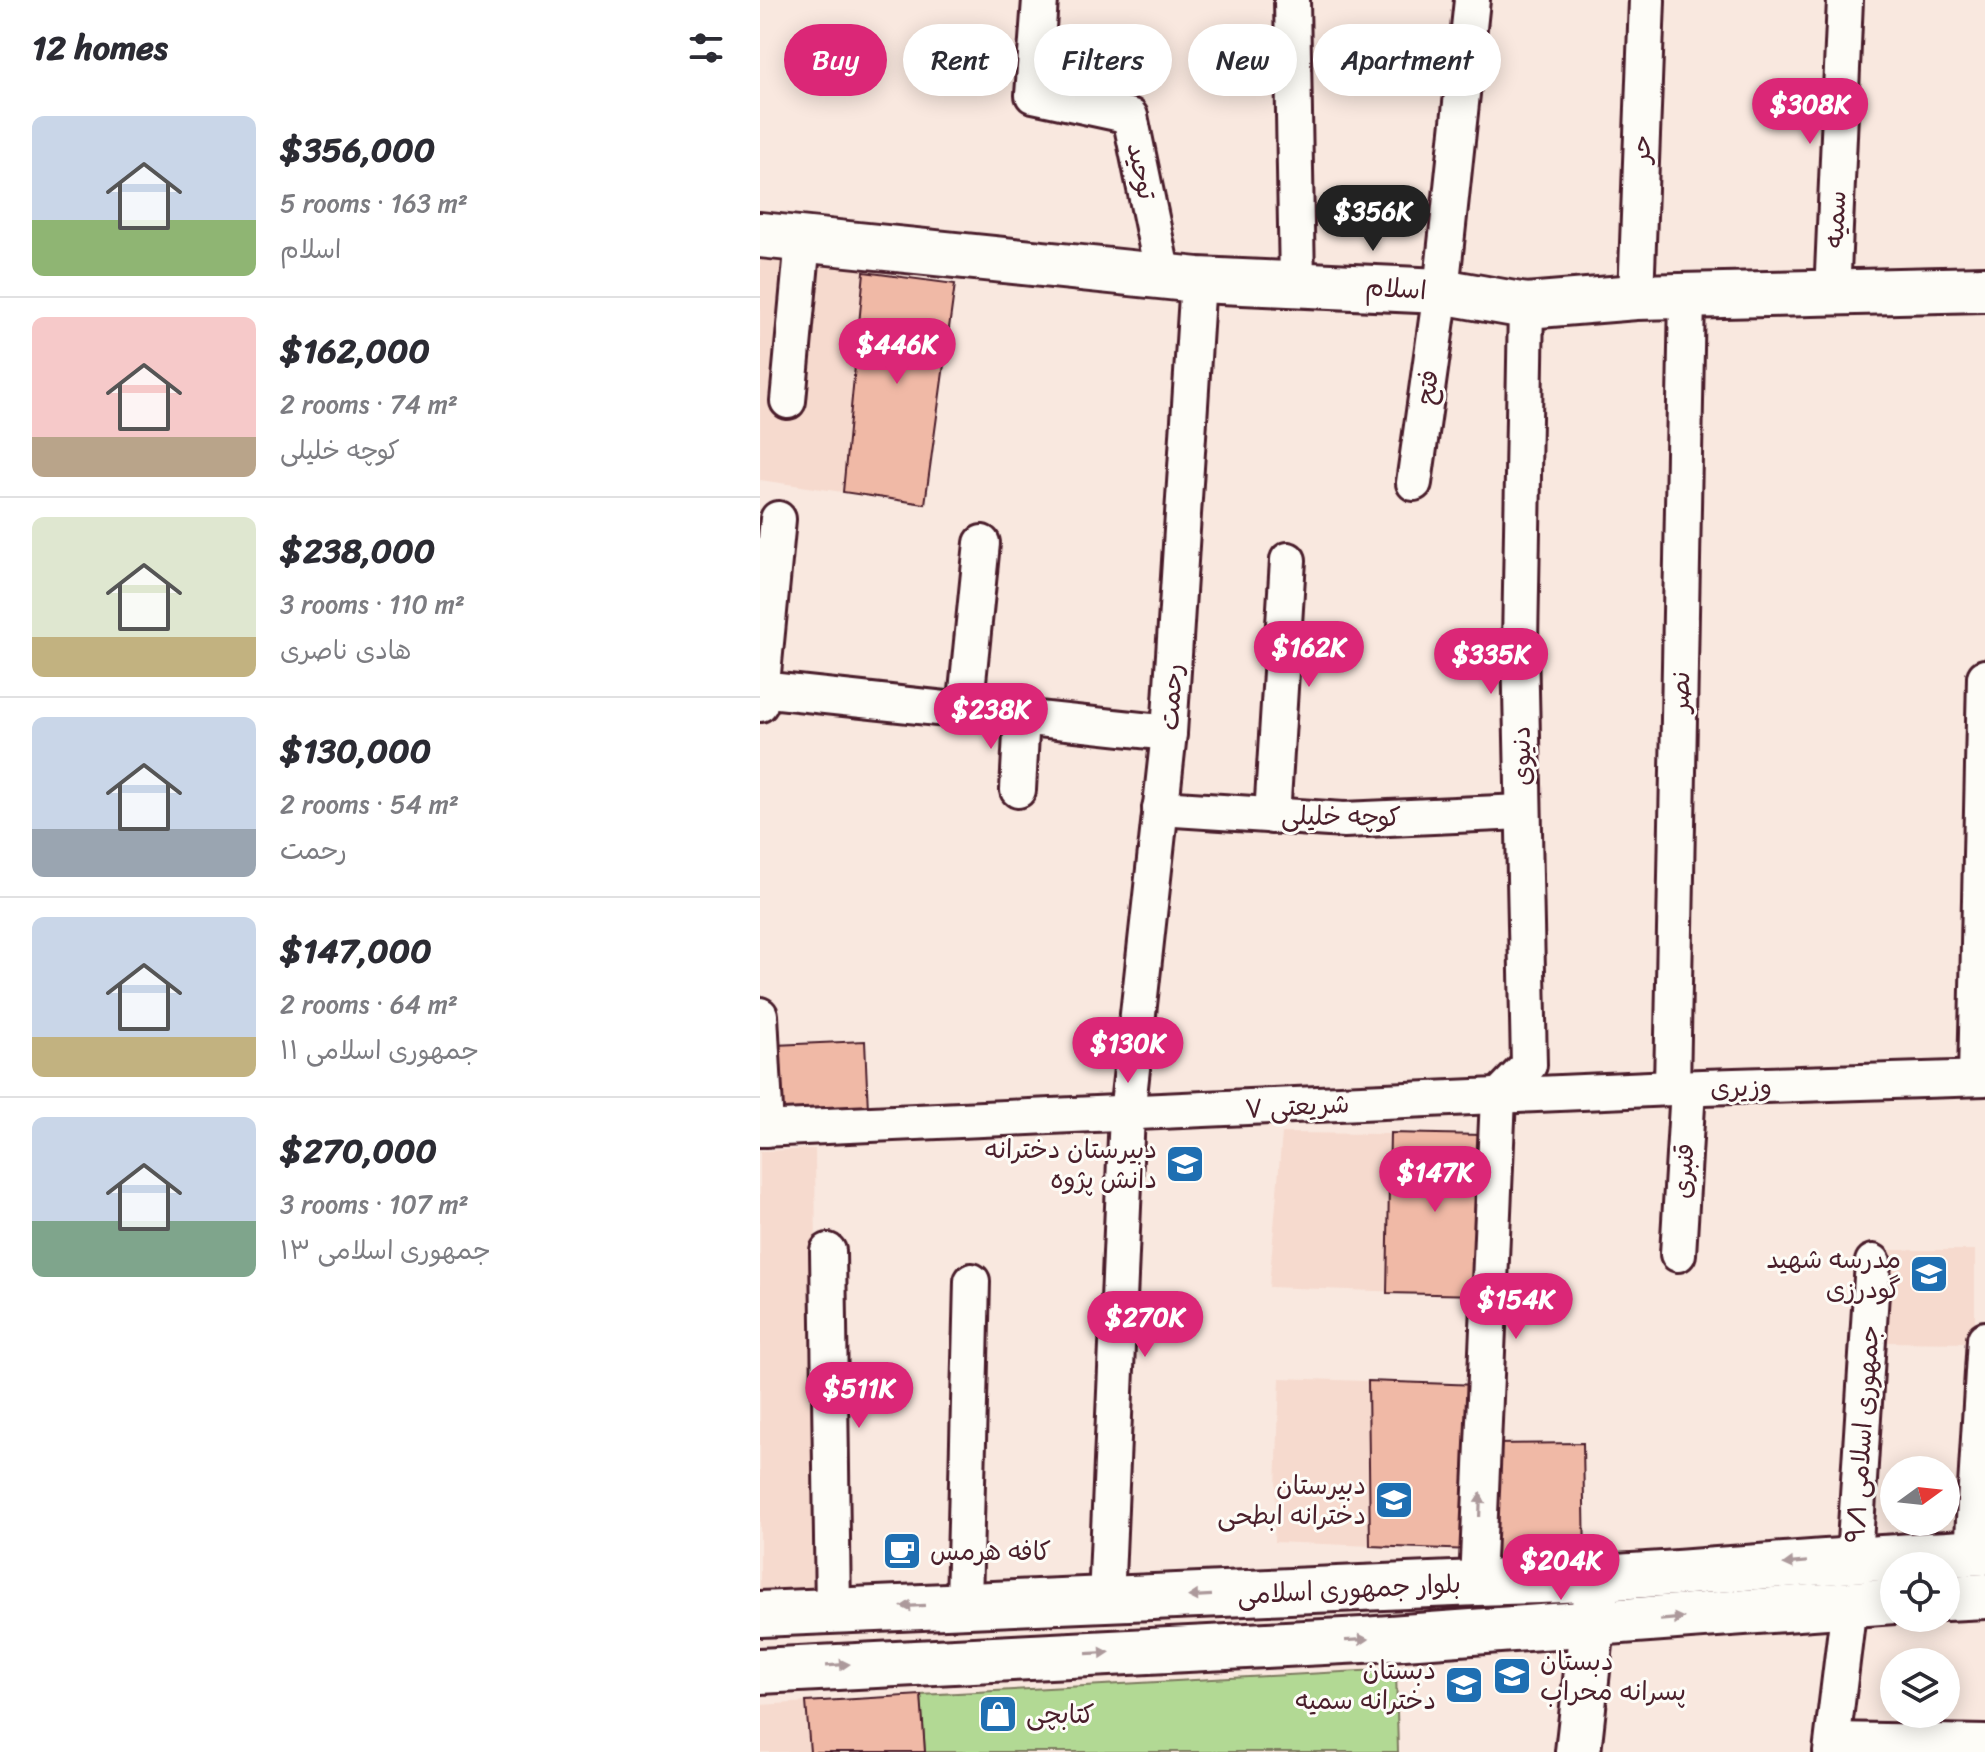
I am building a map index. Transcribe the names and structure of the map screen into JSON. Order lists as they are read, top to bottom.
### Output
{
  "streets": {
    "main road": ["اسلام", "بلوار جمهوری اسلامی"],
    "street": [
      "حر",
      "توحید",
      "سمیه",
      "فتح",
      "نصر",
      "رحمت",
      "دنیوی",
      "کوچه خلیلی",
      "وزیری",
      "شریعتی ۷",
      "قنبری",
      "جمهوری اسلامی ۹/۱"
    ]
  },
  "crossings": [
    ["حر", "اسلام"],
    ["توحید", "اسلام"],
    ["توحید", "رحمت"],
    ["سمیه", "اسلام"],
    ["اسلام", "فتح"],
    ["اسلام", "نصر"],
    ["اسلام", "رحمت"],
    ["اسلام", "دنیوی"],
    ["نصر", "وزیری"],
    ["نصر", "قنبری"],
    ["رحمت", "کوچه خلیلی"],
    ["رحمت", "شریعتی ۷"],
    ["رحمت", "بلوار جمهوری اسلامی"],
    ["دنیوی", "کوچه خلیلی"],
    ["دنیوی", "وزیری"],
    ["دنیوی", "شریعتی ۷"],
    ["وزیری", "شریعتی ۷"],
    ["وزیری", "قنبری"],
    ["جمهوری اسلامی ۹/۱", "بلوار جمهوری اسلامی"]
  ],
  "places": {
    "school or university": [
      "دبیرستان دخترانه دانش پژوه",
      "مدرسه شهید گودرزی",
      "دبیرستان دخترانه ابطحی",
      "دبستان پسرانه محراب",
      "دبستان دخترانه سمیه"
    ],
    "cafe": ["کافه هرمس"],
    "shop": ["کتابچی"]
  },
  "north": "right",
  "page": {
    "heading": "12 homes",
    "chip": [
      "Buy",
      "Rent",
      "Filters",
      "New",
      "Apartment"
    ],
    "price": [
      "$308K",
      "$356K",
      "$446K",
      "$162K",
      "$335K",
      "$238K",
      "$130K",
      "$147K",
      "$154K",
      "$270K",
      "$511K",
      "$204K"
    ],
    "list": [
      {
        "name": "$356,000",
        "note": "5 rooms · 163 m² · اسلام"
      },
      {
        "name": "$162,000",
        "note": "2 rooms · 74 m² · کوچه خلیلی"
      },
      {
        "name": "$238,000",
        "note": "3 rooms · 110 m² · هادی ناصری"
      },
      {
        "name": "$130,000",
        "note": "2 rooms · 54 m² · رحمت"
      },
      {
        "name": "$147,000",
        "note": "2 rooms · 64 m² · جمهوری اسلامی ۱۱"
      },
      {
        "name": "$270,000",
        "note": "3 rooms · 107 m² · جمهوری اسلامی ۱۳"
      }
    ]
  }
}
